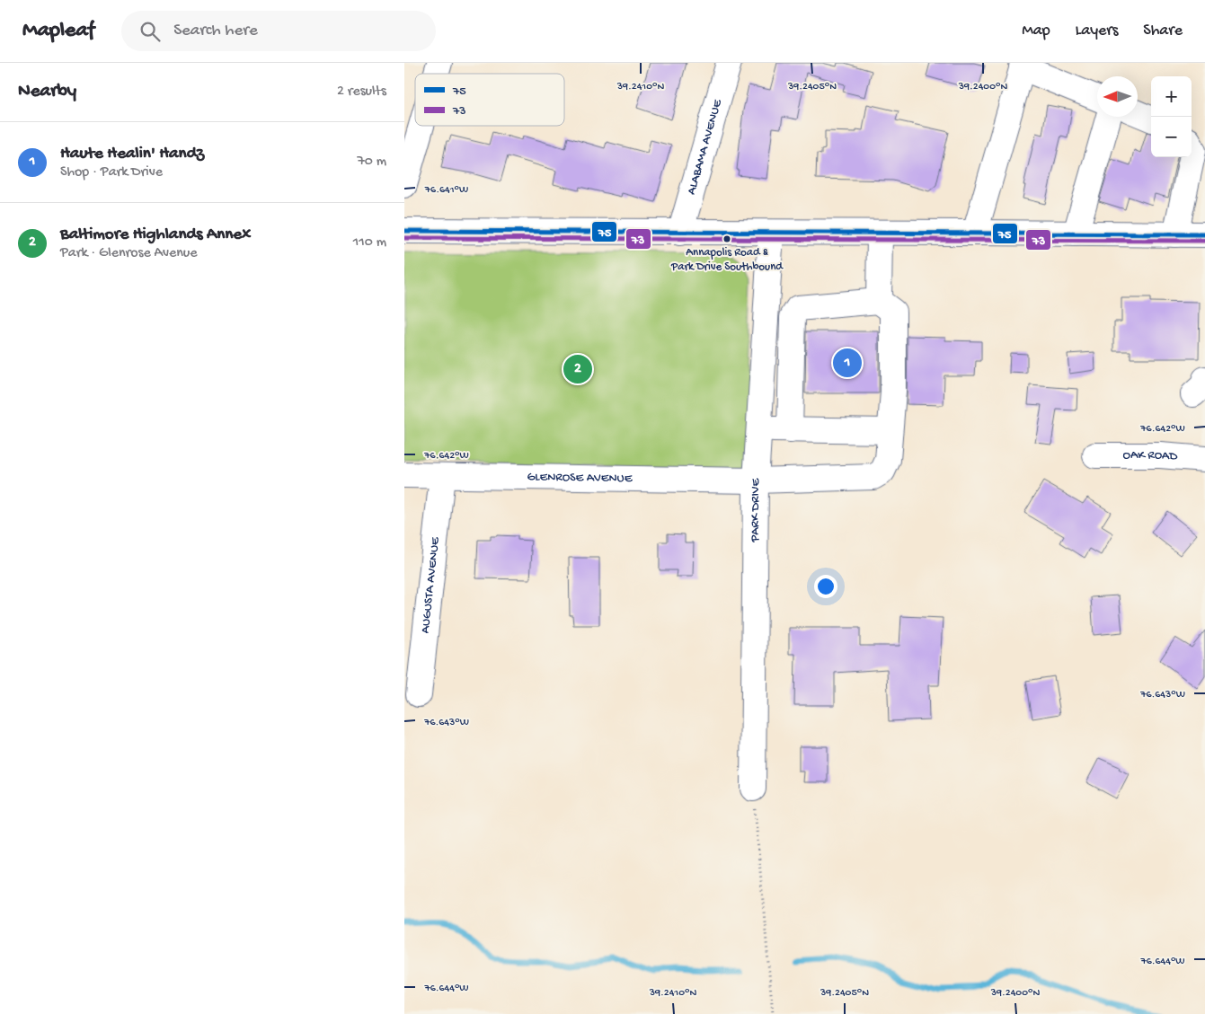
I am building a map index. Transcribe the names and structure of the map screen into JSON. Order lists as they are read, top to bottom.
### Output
{
  "streets": {
    "street": [
      "ALABAMA AVENUE",
      "OAK ROAD",
      "GLENROSE AVENUE",
      "PARK DRIVE",
      "AUGUSTA AVENUE"
    ]
  },
  "crossings": [
    ["GLENROSE AVENUE", "PARK DRIVE"],
    ["GLENROSE AVENUE", "AUGUSTA AVENUE"]
  ],
  "places": ["Annapolis Road & Park Drive Southbound"],
  "lines": ["transit line 75", "transit line 73"],
  "legend": ["75", "73"],
  "north": "left",
  "page": {
    "header": "Mapleaf",
    "search": "Search here",
    "nav": ["Map", "Layers", "Share"],
    "heading": ["Nearby", "2 results"],
    "map_buttons": ["+", "−"],
    "list": [
      {
        "mark": "1",
        "name": "Haute Healin' Handz",
        "note": "Shop · Park Drive",
        "value": "70 m"
      },
      {
        "mark": "2",
        "name": "Baltimore Highlands Annex",
        "note": "Park · Glenrose Avenue",
        "value": "110 m"
      }
    ],
    "pins": ["1", "2"]
  },
  "coordinates": [
    "39.2410°N",
    "39.2405°N",
    "39.2400°N",
    "76.641°W",
    "76.642°W",
    "76.643°W",
    "76.644°W"
  ]
}
